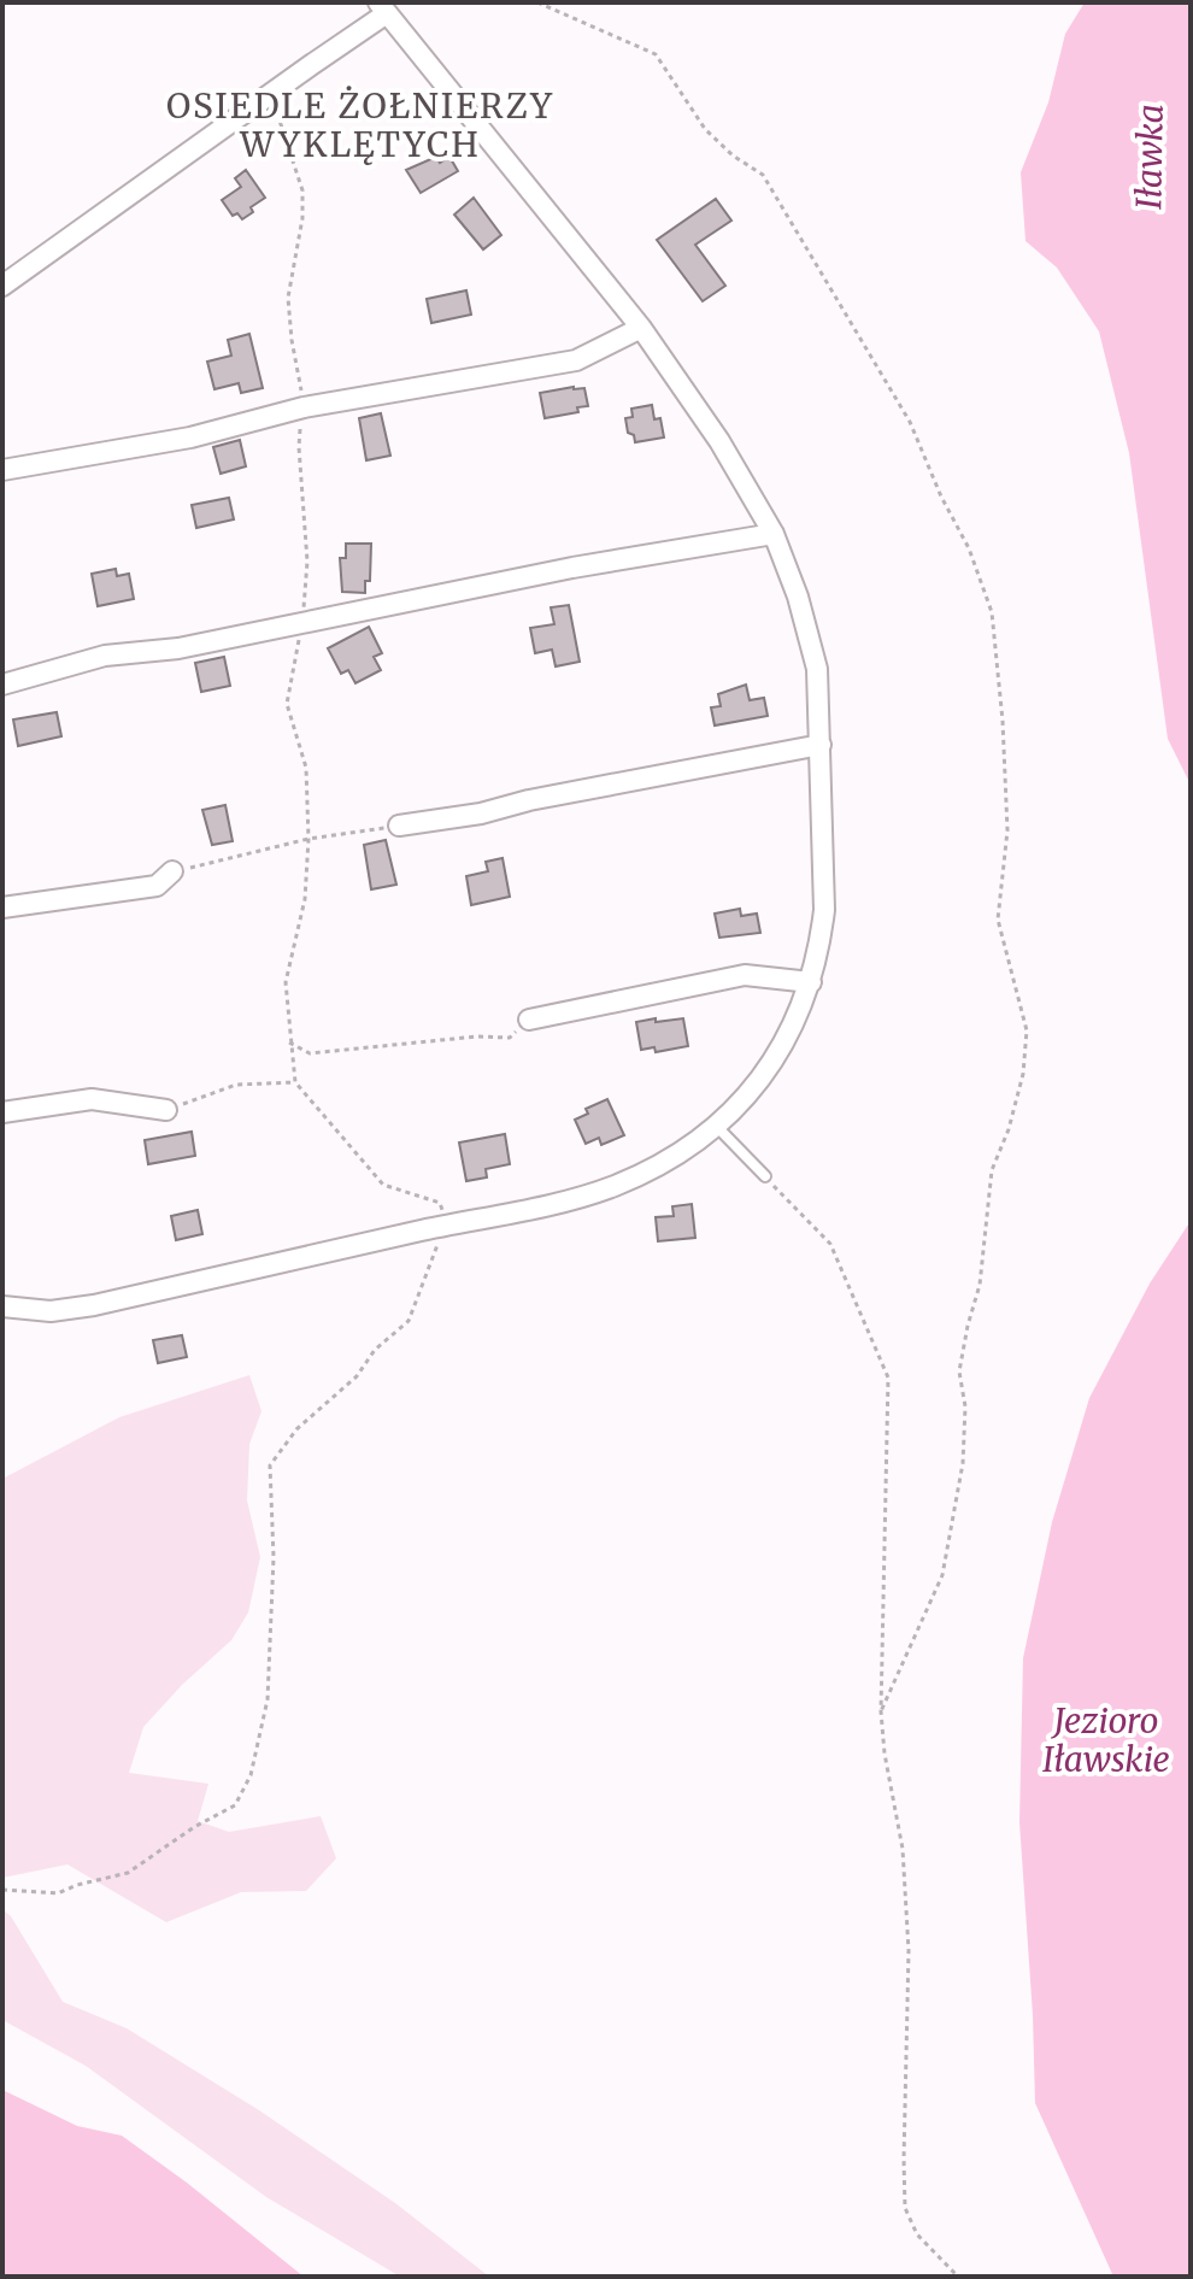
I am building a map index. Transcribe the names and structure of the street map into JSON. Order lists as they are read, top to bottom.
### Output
{
  "districts": ["OSIEDLE ŻOŁNIERZY WYKLĘTYCH"],
  "water": ["Iławka", "Jezioro Iławskie"]
}
